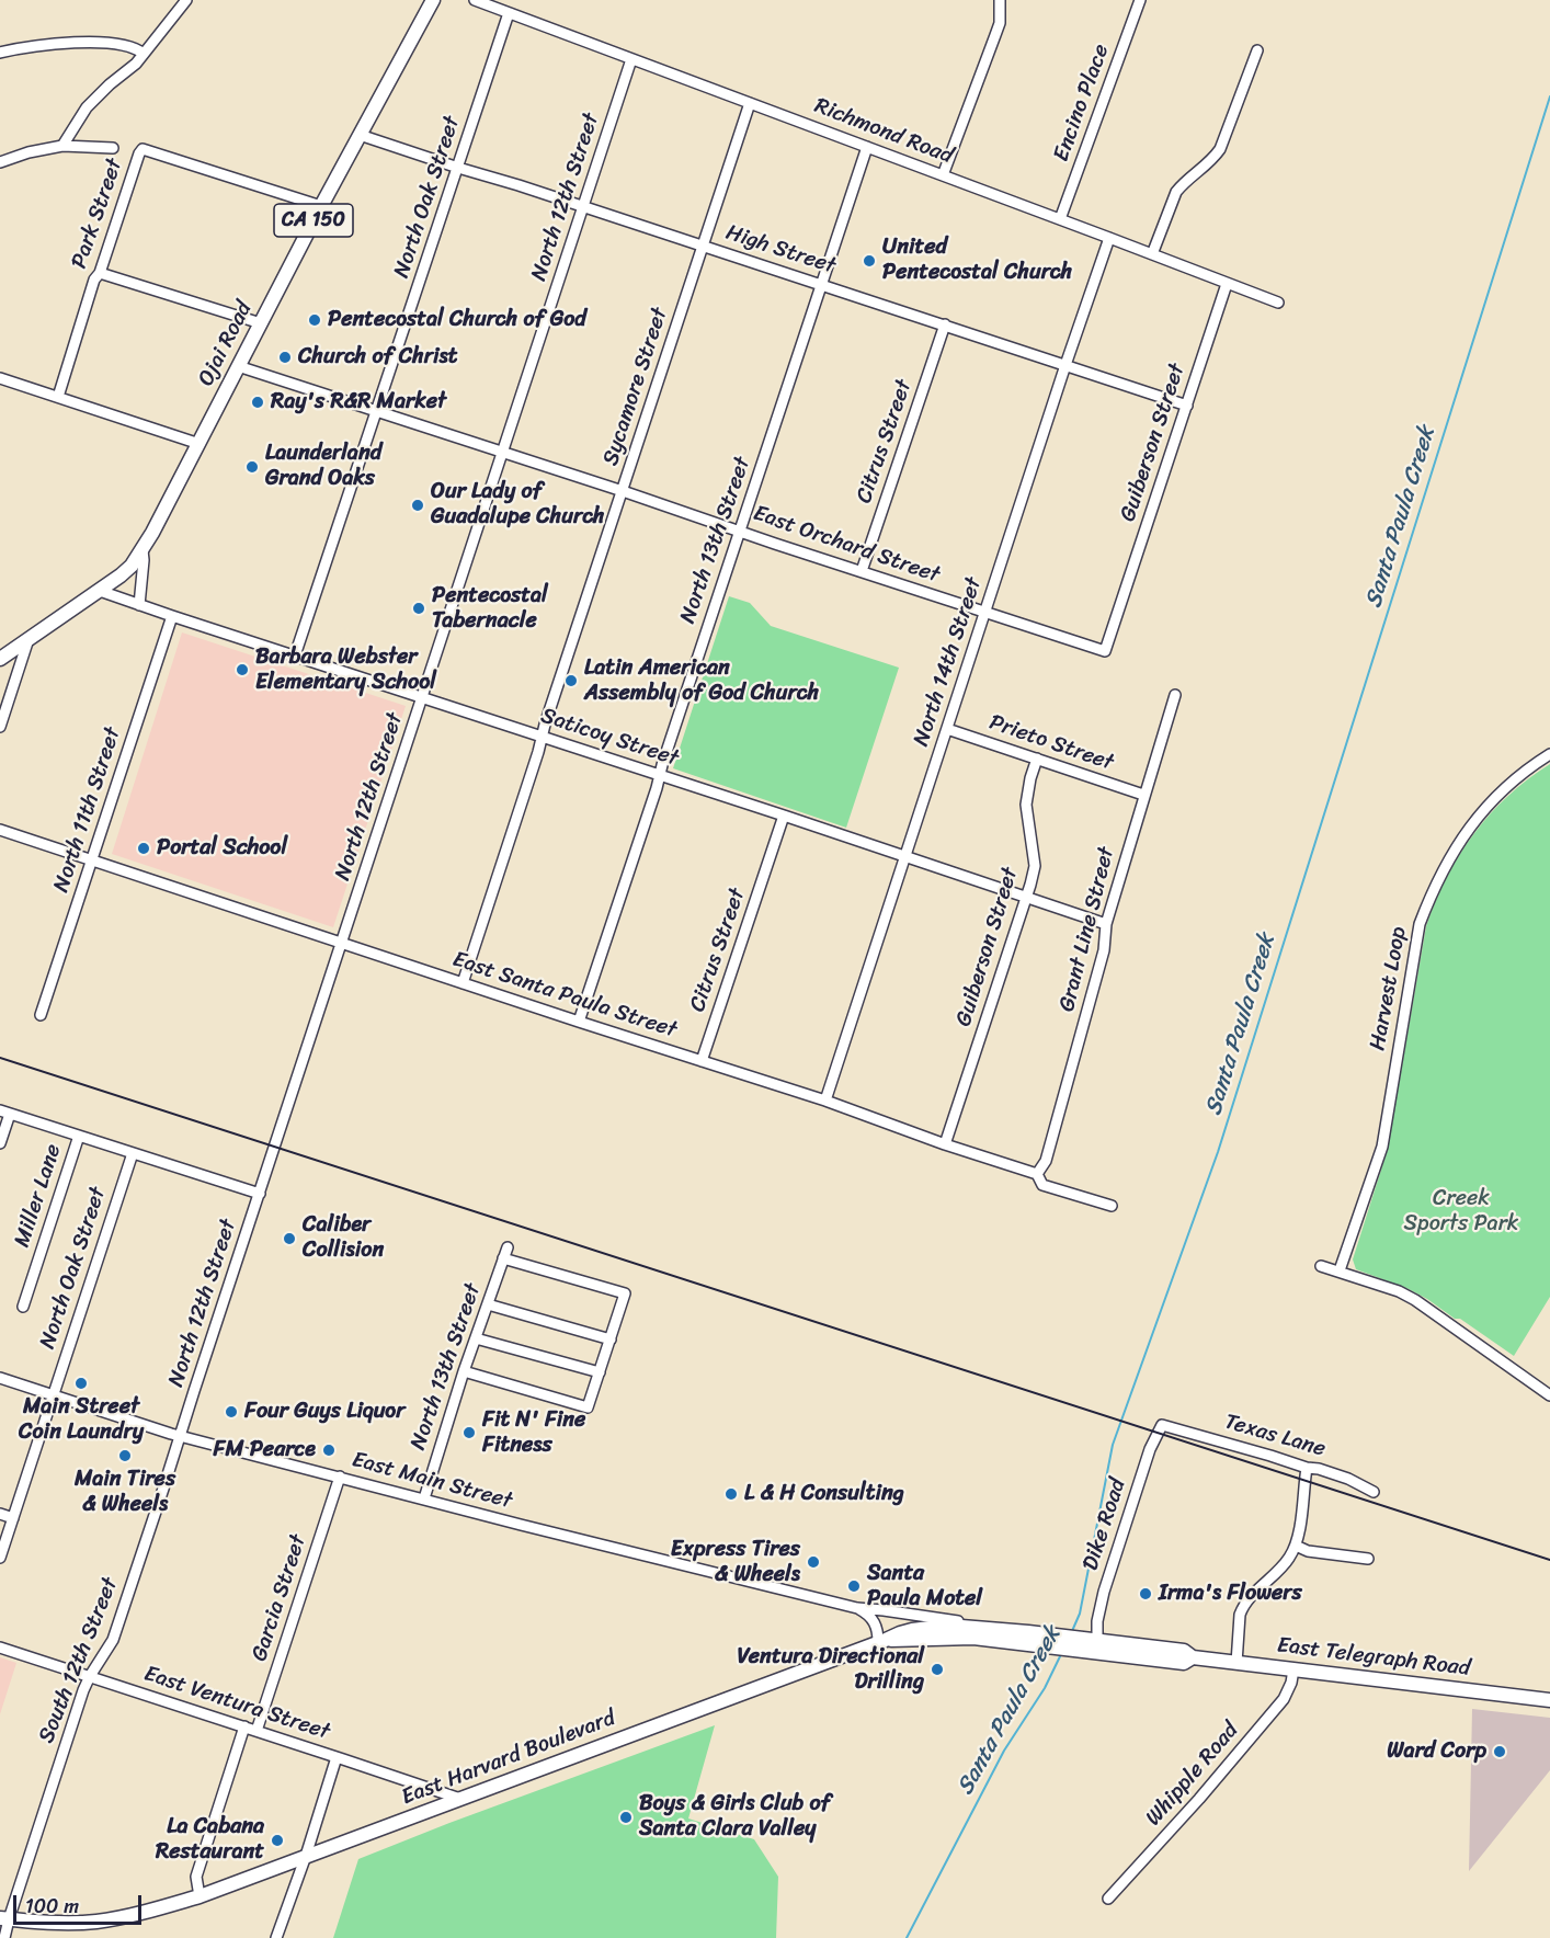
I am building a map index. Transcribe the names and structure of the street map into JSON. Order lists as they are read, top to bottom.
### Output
{
  "streets": {
    "main road": [
      "CA 150",
      "Ojai Road",
      "East Telegraph Road",
      "East Harvard Boulevard"
    ],
    "street": [
      "Encino Place",
      "Richmond Road",
      "North Oak Street",
      "North 12th Street",
      "Park Street",
      "High Street",
      "Sycamore Street",
      "Citrus Street",
      "Guiberson Street",
      "North 13th Street",
      "East Orchard Street",
      "North 14th Street",
      "Saticoy Street",
      "Prieto Street",
      "North 11th Street",
      "Grant Line Street",
      "Harvest Loop",
      "East Santa Paula Street",
      "Miller Lane",
      "Texas Lane",
      "East Main Street",
      "Dike Road",
      "Garcia Street",
      "South 12th Street",
      "East Ventura Street",
      "Whipple Road"
    ]
  },
  "crossings": [
    ["Encino Place", "Richmond Road"],
    ["Richmond Road", "North Oak Street"],
    ["Richmond Road", "North 12th Street"],
    ["Richmond Road", "Sycamore Street"],
    ["Richmond Road", "Guiberson Street"],
    ["Richmond Road", "North 13th Street"],
    ["Richmond Road", "North 14th Street"],
    ["North Oak Street", "High Street"],
    ["North Oak Street", "East Orchard Street"],
    ["North Oak Street", "Saticoy Street"],
    ["North Oak Street", "East Main Street"],
    ["North 12th Street", "High Street"],
    ["North 12th Street", "East Orchard Street"],
    ["North 12th Street", "Saticoy Street"],
    ["North 12th Street", "East Santa Paula Street"],
    ["North 12th Street", "East Main Street"],
    ["North 12th Street", "South 12th Street"],
    ["Park Street", "Ojai Road"],
    ["High Street", "Ojai Road"],
    ["High Street", "Sycamore Street"],
    ["High Street", "Citrus Street"],
    ["High Street", "Guiberson Street"],
    ["High Street", "North 13th Street"],
    ["High Street", "North 14th Street"],
    ["Ojai Road", "East Orchard Street"],
    ["Ojai Road", "Saticoy Street"],
    ["Sycamore Street", "East Orchard Street"],
    ["Sycamore Street", "Saticoy Street"],
    ["Sycamore Street", "East Santa Paula Street"],
    ["Citrus Street", "East Orchard Street"],
    ["Citrus Street", "Saticoy Street"],
    ["Citrus Street", "East Santa Paula Street"],
    ["Guiberson Street", "East Orchard Street"],
    ["Guiberson Street", "Saticoy Street"],
    ["Guiberson Street", "Prieto Street"],
    ["Guiberson Street", "East Santa Paula Street"],
    ["North 13th Street", "East Orchard Street"],
    ["North 13th Street", "Saticoy Street"],
    ["North 13th Street", "East Santa Paula Street"],
    ["North 13th Street", "East Main Street"],
    ["East Orchard Street", "North 14th Street"],
    ["North 14th Street", "Saticoy Street"],
    ["North 14th Street", "Prieto Street"],
    ["North 14th Street", "East Santa Paula Street"],
    ["Saticoy Street", "North 11th Street"],
    ["Saticoy Street", "Grant Line Street"],
    ["Prieto Street", "Grant Line Street"],
    ["North 11th Street", "East Santa Paula Street"],
    ["Grant Line Street", "East Santa Paula Street"],
    ["Texas Lane", "Dike Road"],
    ["East Main Street", "Garcia Street"],
    ["East Main Street", "East Telegraph Road"],
    ["East Main Street", "South 12th Street"],
    ["Dike Road", "East Telegraph Road"],
    ["Garcia Street", "East Ventura Street"],
    ["East Telegraph Road", "East Harvard Boulevard"],
    ["East Telegraph Road", "Whipple Road"],
    ["South 12th Street", "East Ventura Street"],
    ["South 12th Street", "East Harvard Boulevard"],
    ["East Ventura Street", "East Harvard Boulevard"]
  ],
  "water": ["Santa Paula Creek"],
  "parks": ["Creek Sports Park"],
  "places": [
    "United Pentecostal Church",
    "Pentecostal Church of God",
    "Church of Christ",
    "Ray's R&R Market",
    "Launderland Grand Oaks",
    "Our Lady of Guadalupe Church",
    "Pentecostal Tabernacle",
    "Barbara Webster Elementary School",
    "Latin American Assembly of God Church",
    "Portal School",
    "Caliber Collision",
    "Main Street Coin Laundry",
    "Four Guys Liquor",
    "Fit N' Fine Fitness",
    "FM Pearce",
    "Main Tires & Wheels",
    "L & H Consulting",
    "Express Tires & Wheels",
    "Santa Paula Motel",
    "Irma's Flowers",
    "Ventura Directional Drilling",
    "Ward Corp",
    "Boys & Girls Club of Santa Clara Valley",
    "La Cabana Restaurant"
  ],
  "scale_bar": "100 m"
}
